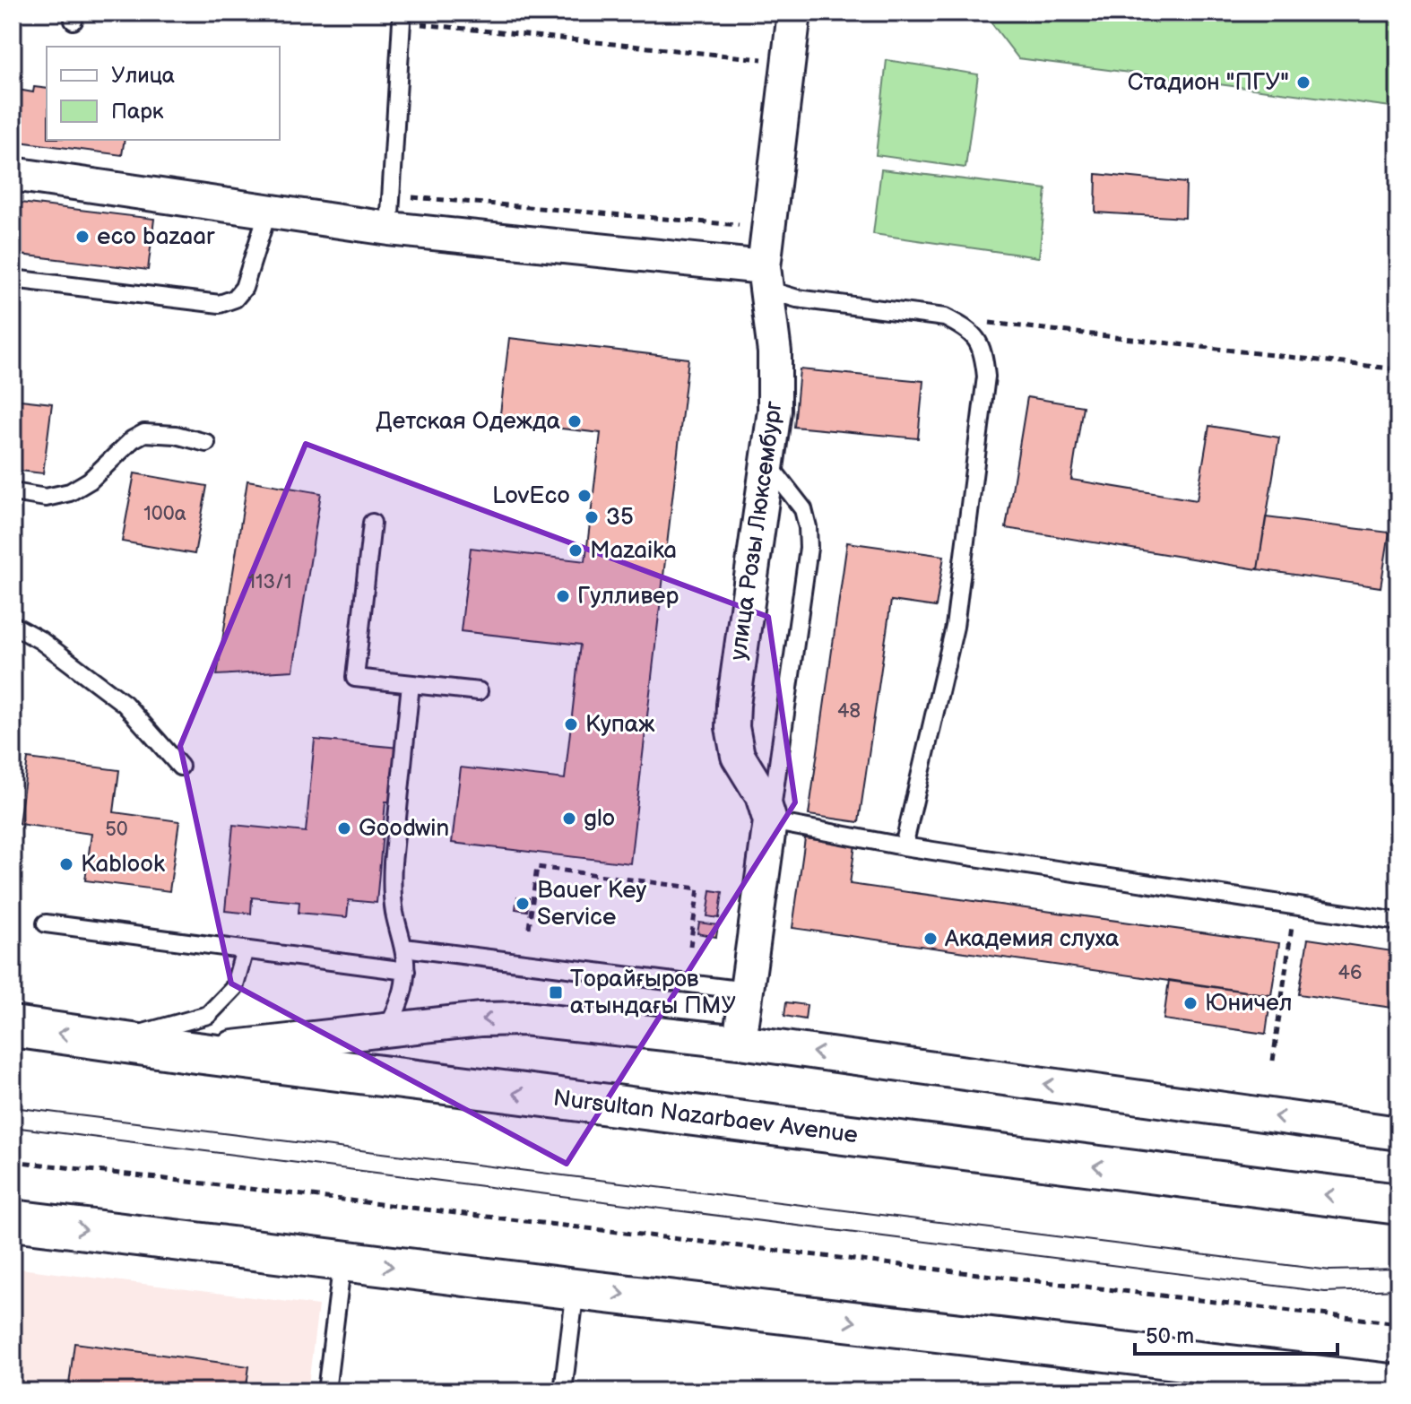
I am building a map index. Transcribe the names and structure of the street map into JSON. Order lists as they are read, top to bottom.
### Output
{
  "streets": {
    "main road": ["Nursultan Nazarbaev Avenue"],
    "street": ["улица Розы Люксембург"]
  },
  "places": {
    "other": [
      "Стадион \"ПГУ\"",
      "eco bazaar",
      "Детская Одежда",
      "LovEco",
      "35",
      "Mazaika",
      "Гулливер",
      "Купаж",
      "glo",
      "Goodwin",
      "Kablook",
      "Bauer Key Service",
      "Академия слуха",
      "Юничел"
    ],
    "transit": ["Торайғыров атындағы ПМУ"]
  },
  "house_numbers": [
    "100а",
    "113/1",
    "48",
    "50",
    "46"
  ],
  "legend": ["Улица", "Парк"],
  "scale_bar": "50 m"
}
